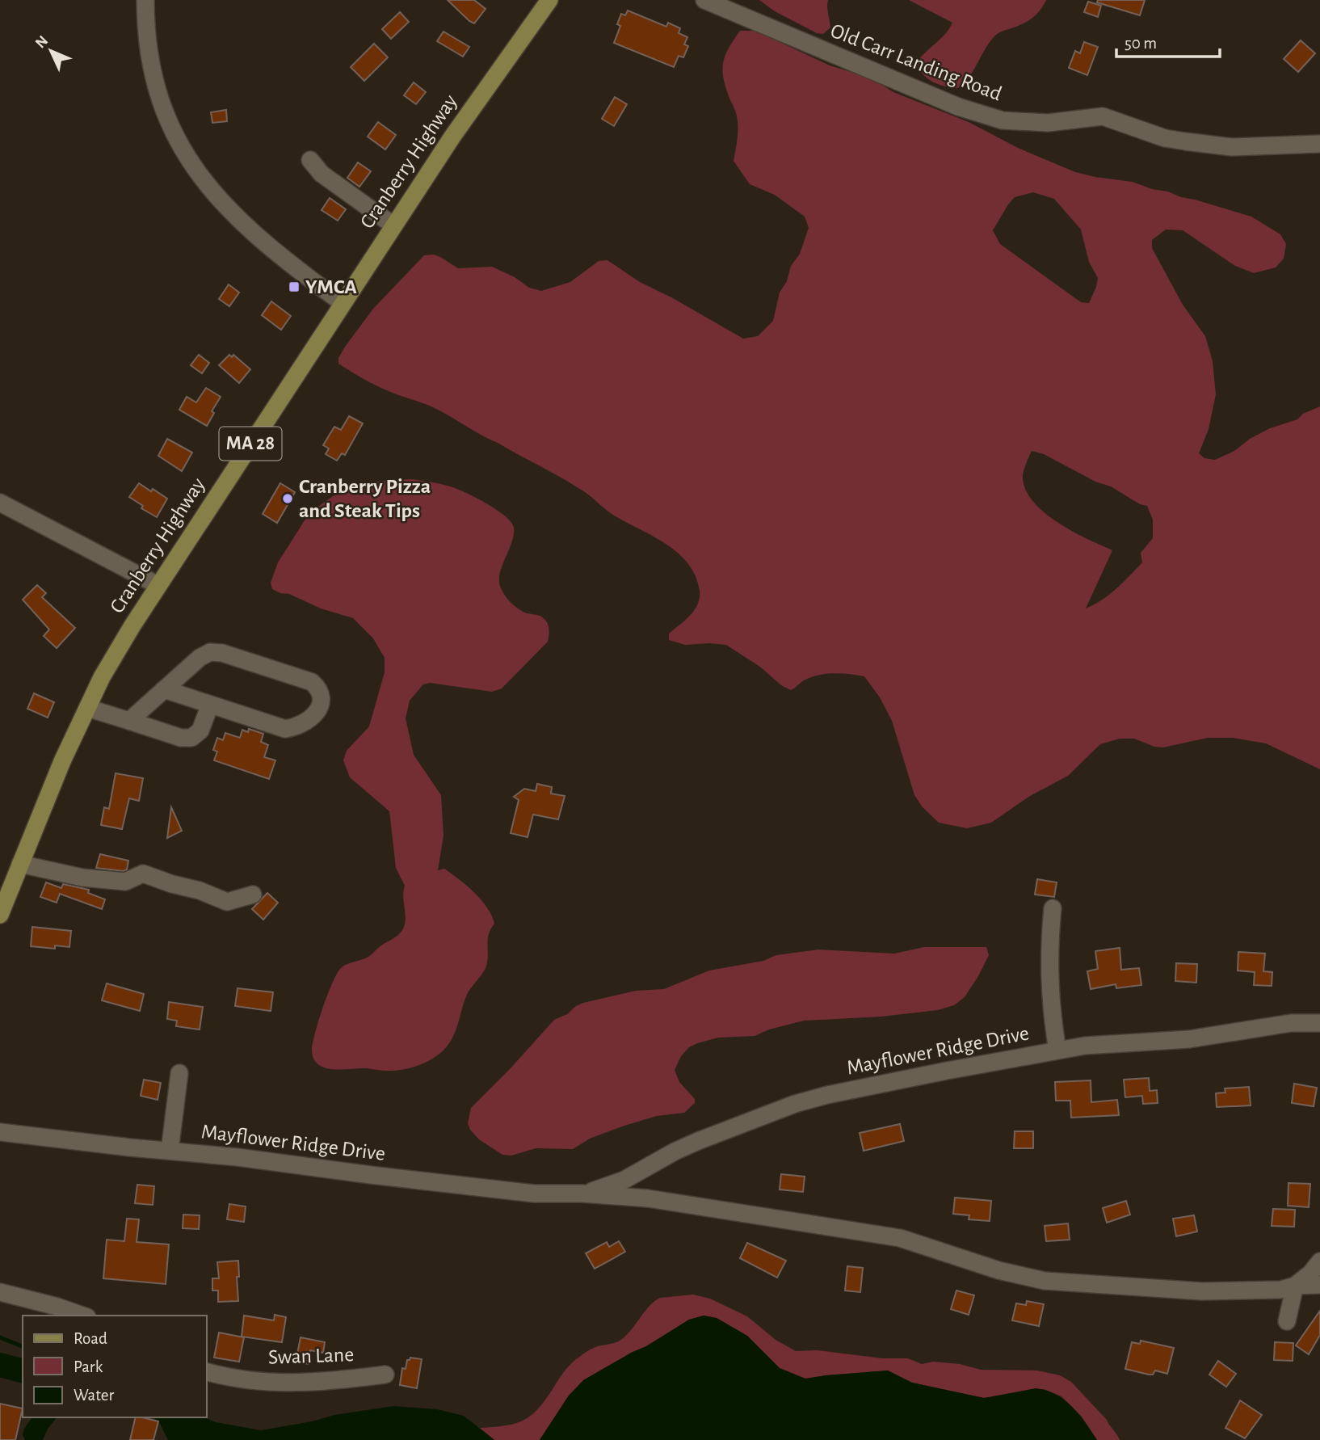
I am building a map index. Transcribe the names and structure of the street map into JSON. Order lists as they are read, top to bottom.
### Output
{
  "streets": {
    "main road": ["Cranberry Highway", "MA 28"],
    "street": ["Old Carr Landing Road", "Mayflower Ridge Drive", "Swan Lane"]
  },
  "places": {
    "transit": ["YMCA"],
    "other": ["Cranberry Pizza and Steak Tips"]
  },
  "legend": ["Road", "Park", "Water"],
  "scale_bar": "50 m",
  "north": "top left"
}
